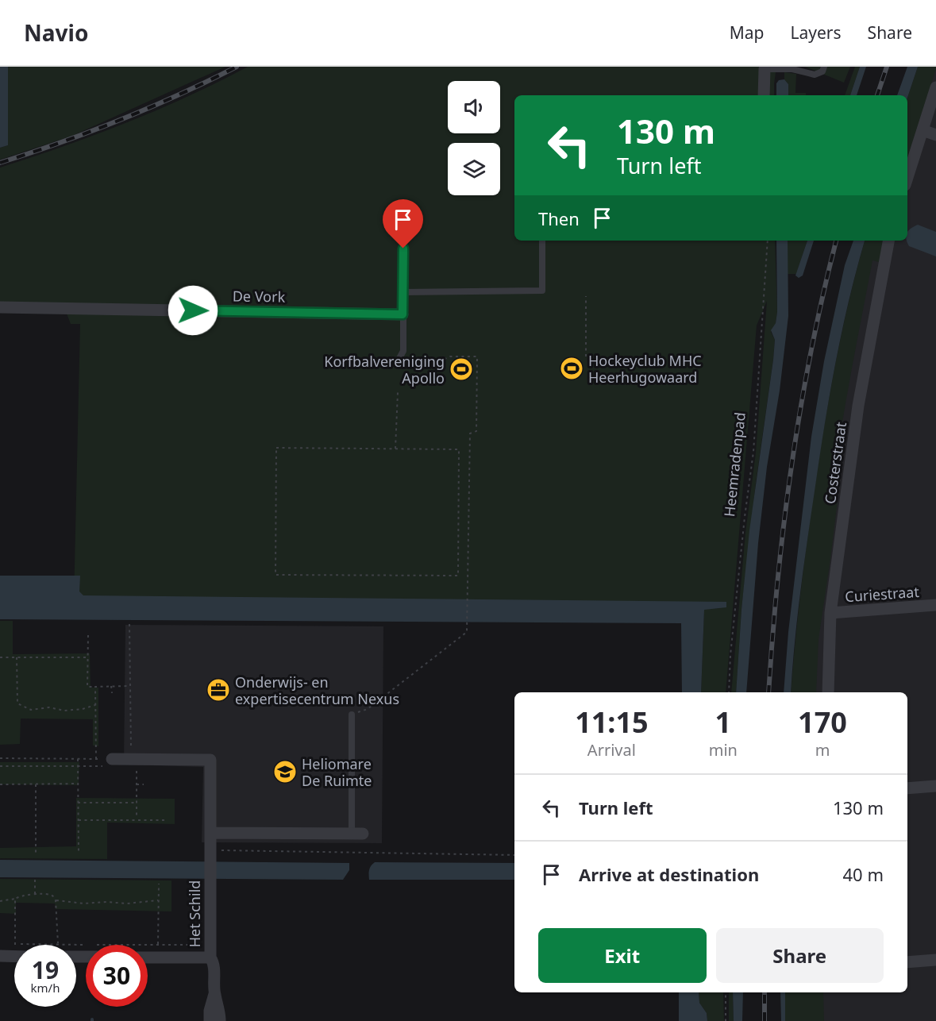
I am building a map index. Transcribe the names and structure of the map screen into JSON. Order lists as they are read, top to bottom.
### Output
{
  "streets": {
    "street": [
      "De Vork",
      "Costerstraat",
      "Curiestraat",
      "Het Schild"
    ],
    "path": ["Heemradenpad"]
  },
  "crossings": [
    ["Costerstraat", "Curiestraat"]
  ],
  "places": {
    "sports": ["Hockeyclub MHC Heerhugowaard", "Korfbalvereniging Apollo"],
    "office": ["Onderwijs- en expertisecentrum Nexus"],
    "school or university": ["Heliomare De Ruimte"]
  },
  "page": {
    "header": "Navio",
    "nav": ["Map", "Layers", "Share"],
    "turn": ["130 m", "Turn left"],
    "then": "Then",
    "eta": [
      "11:15",
      "Arrival",
      "1",
      "min",
      "170",
      "m"
    ],
    "list": [
      {
        "name": "Turn left",
        "value": "130 m"
      },
      {
        "name": "Arrive at destination",
        "value": "40 m"
      }
    ],
    "buttons": ["Exit", "Share"],
    "speed": "19 km/h",
    "limit": "30"
  }
}
